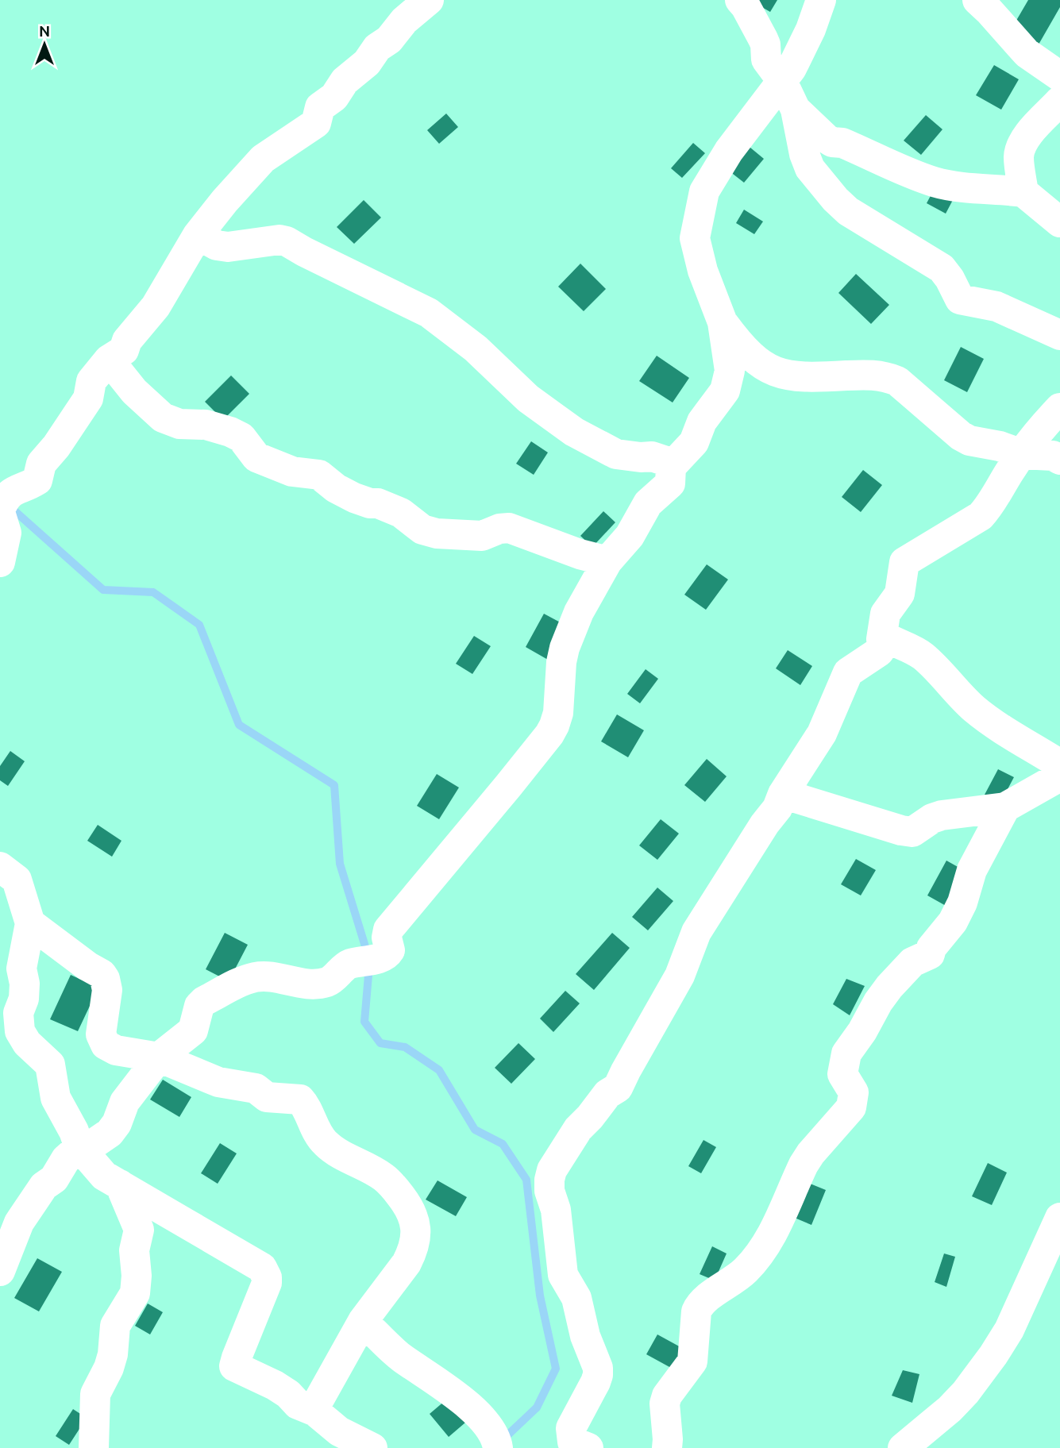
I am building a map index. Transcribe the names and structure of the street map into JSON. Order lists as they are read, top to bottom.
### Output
{
  "north": "top"
}
